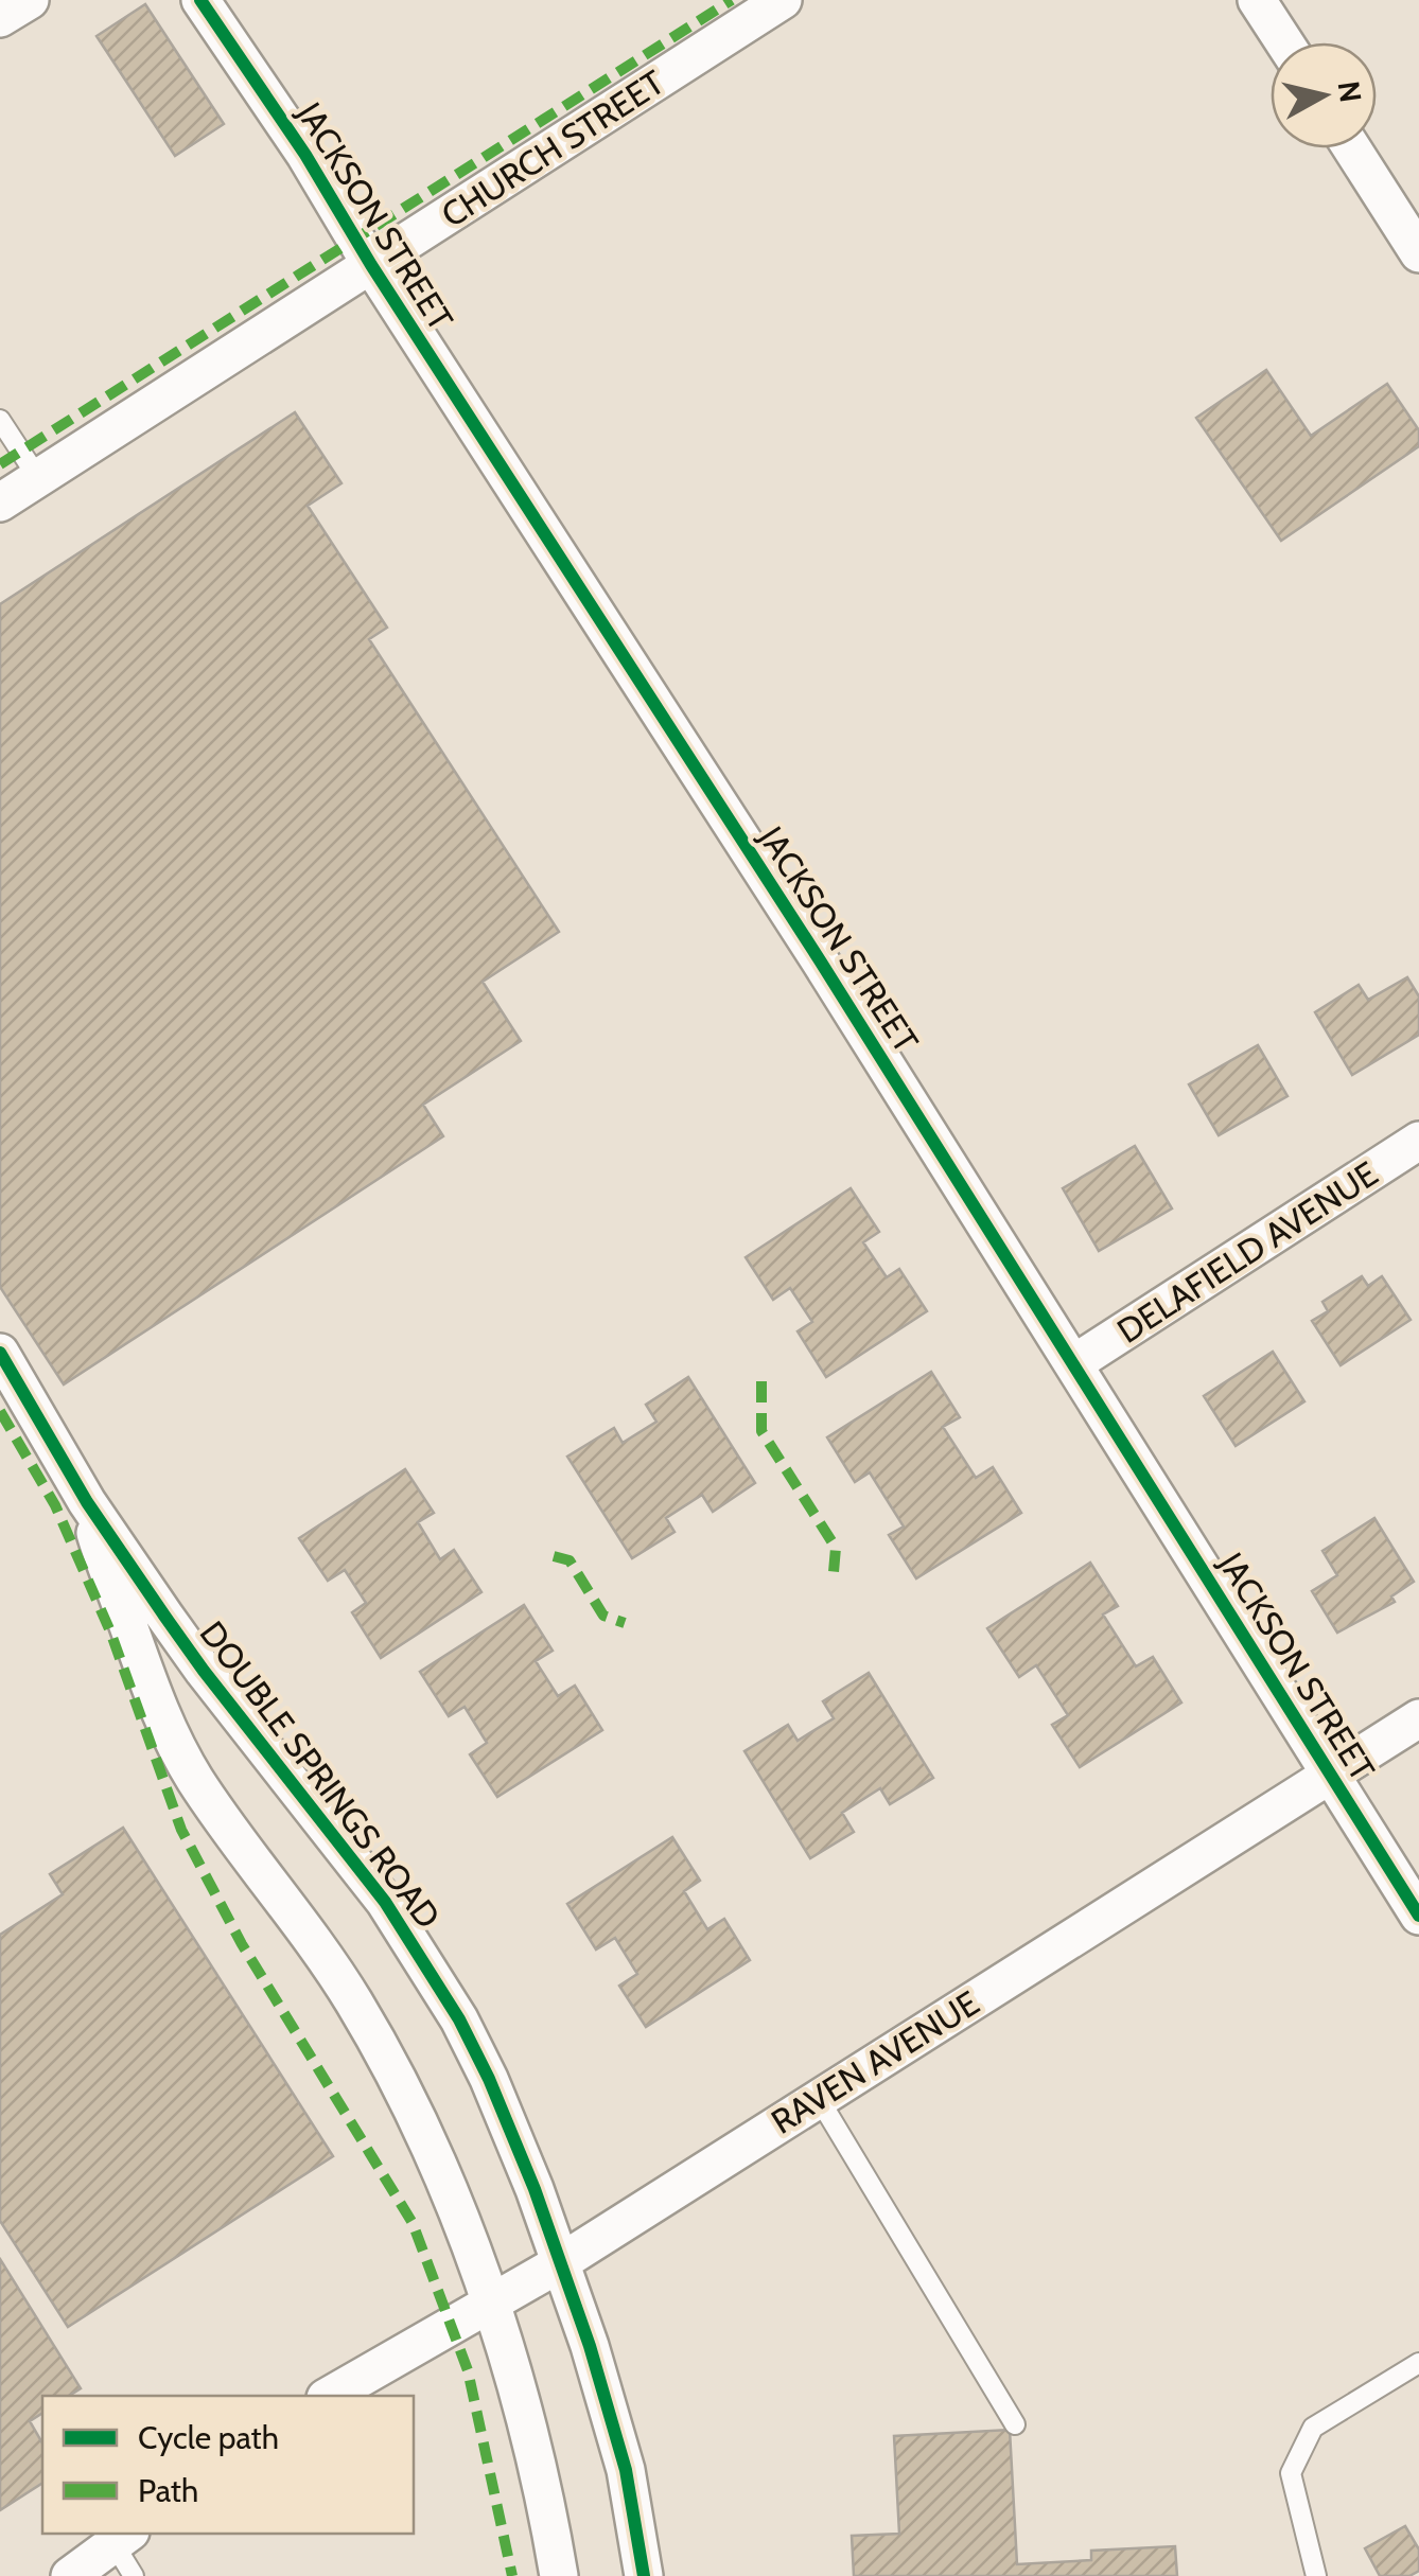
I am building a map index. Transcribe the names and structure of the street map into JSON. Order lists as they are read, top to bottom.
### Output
{
  "streets": {
    "street": [
      "CHURCH STREET",
      "JACKSON STREET",
      "DELAFIELD AVENUE",
      "DOUBLE SPRINGS ROAD",
      "RAVEN AVENUE"
    ]
  },
  "crossings": [
    ["CHURCH STREET", "JACKSON STREET"],
    ["JACKSON STREET", "DELAFIELD AVENUE"],
    ["JACKSON STREET", "RAVEN AVENUE"],
    ["DOUBLE SPRINGS ROAD", "RAVEN AVENUE"]
  ],
  "legend": ["Cycle path", "Path"],
  "north": "right"
}
